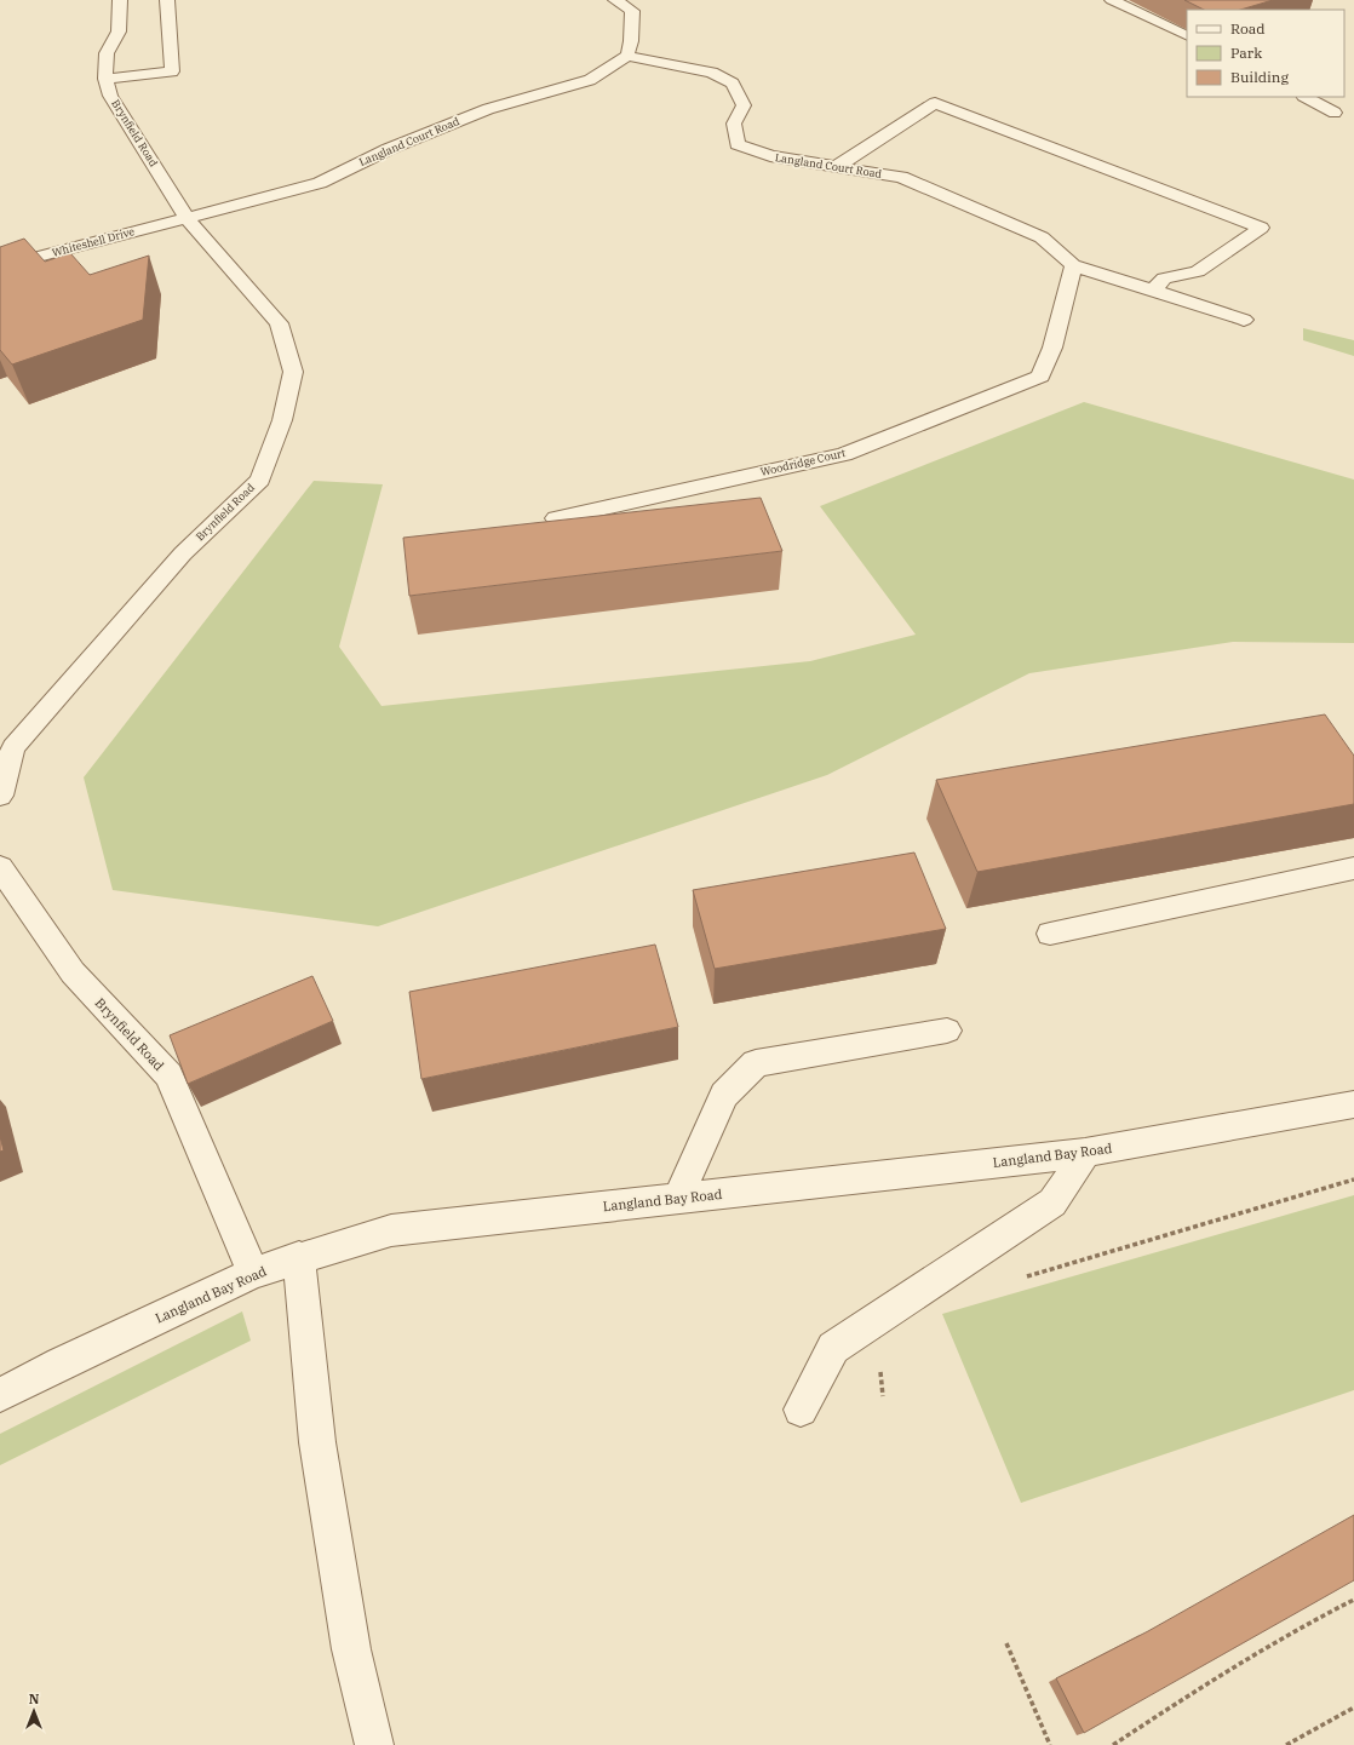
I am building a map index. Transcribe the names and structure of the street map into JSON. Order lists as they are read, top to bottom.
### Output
{
  "streets": {
    "street": [
      "Brynfield Road",
      "Langland Court Road",
      "Whiteshell Drive",
      "Woodridge Court",
      "Langland Bay Road"
    ]
  },
  "crossings": [
    ["Brynfield Road", "Langland Court Road"],
    ["Brynfield Road", "Whiteshell Drive"],
    ["Brynfield Road", "Langland Bay Road"],
    ["Langland Court Road", "Whiteshell Drive"],
    ["Langland Court Road", "Woodridge Court"]
  ],
  "legend": ["Road", "Park", "Building"],
  "north": "top"
}
